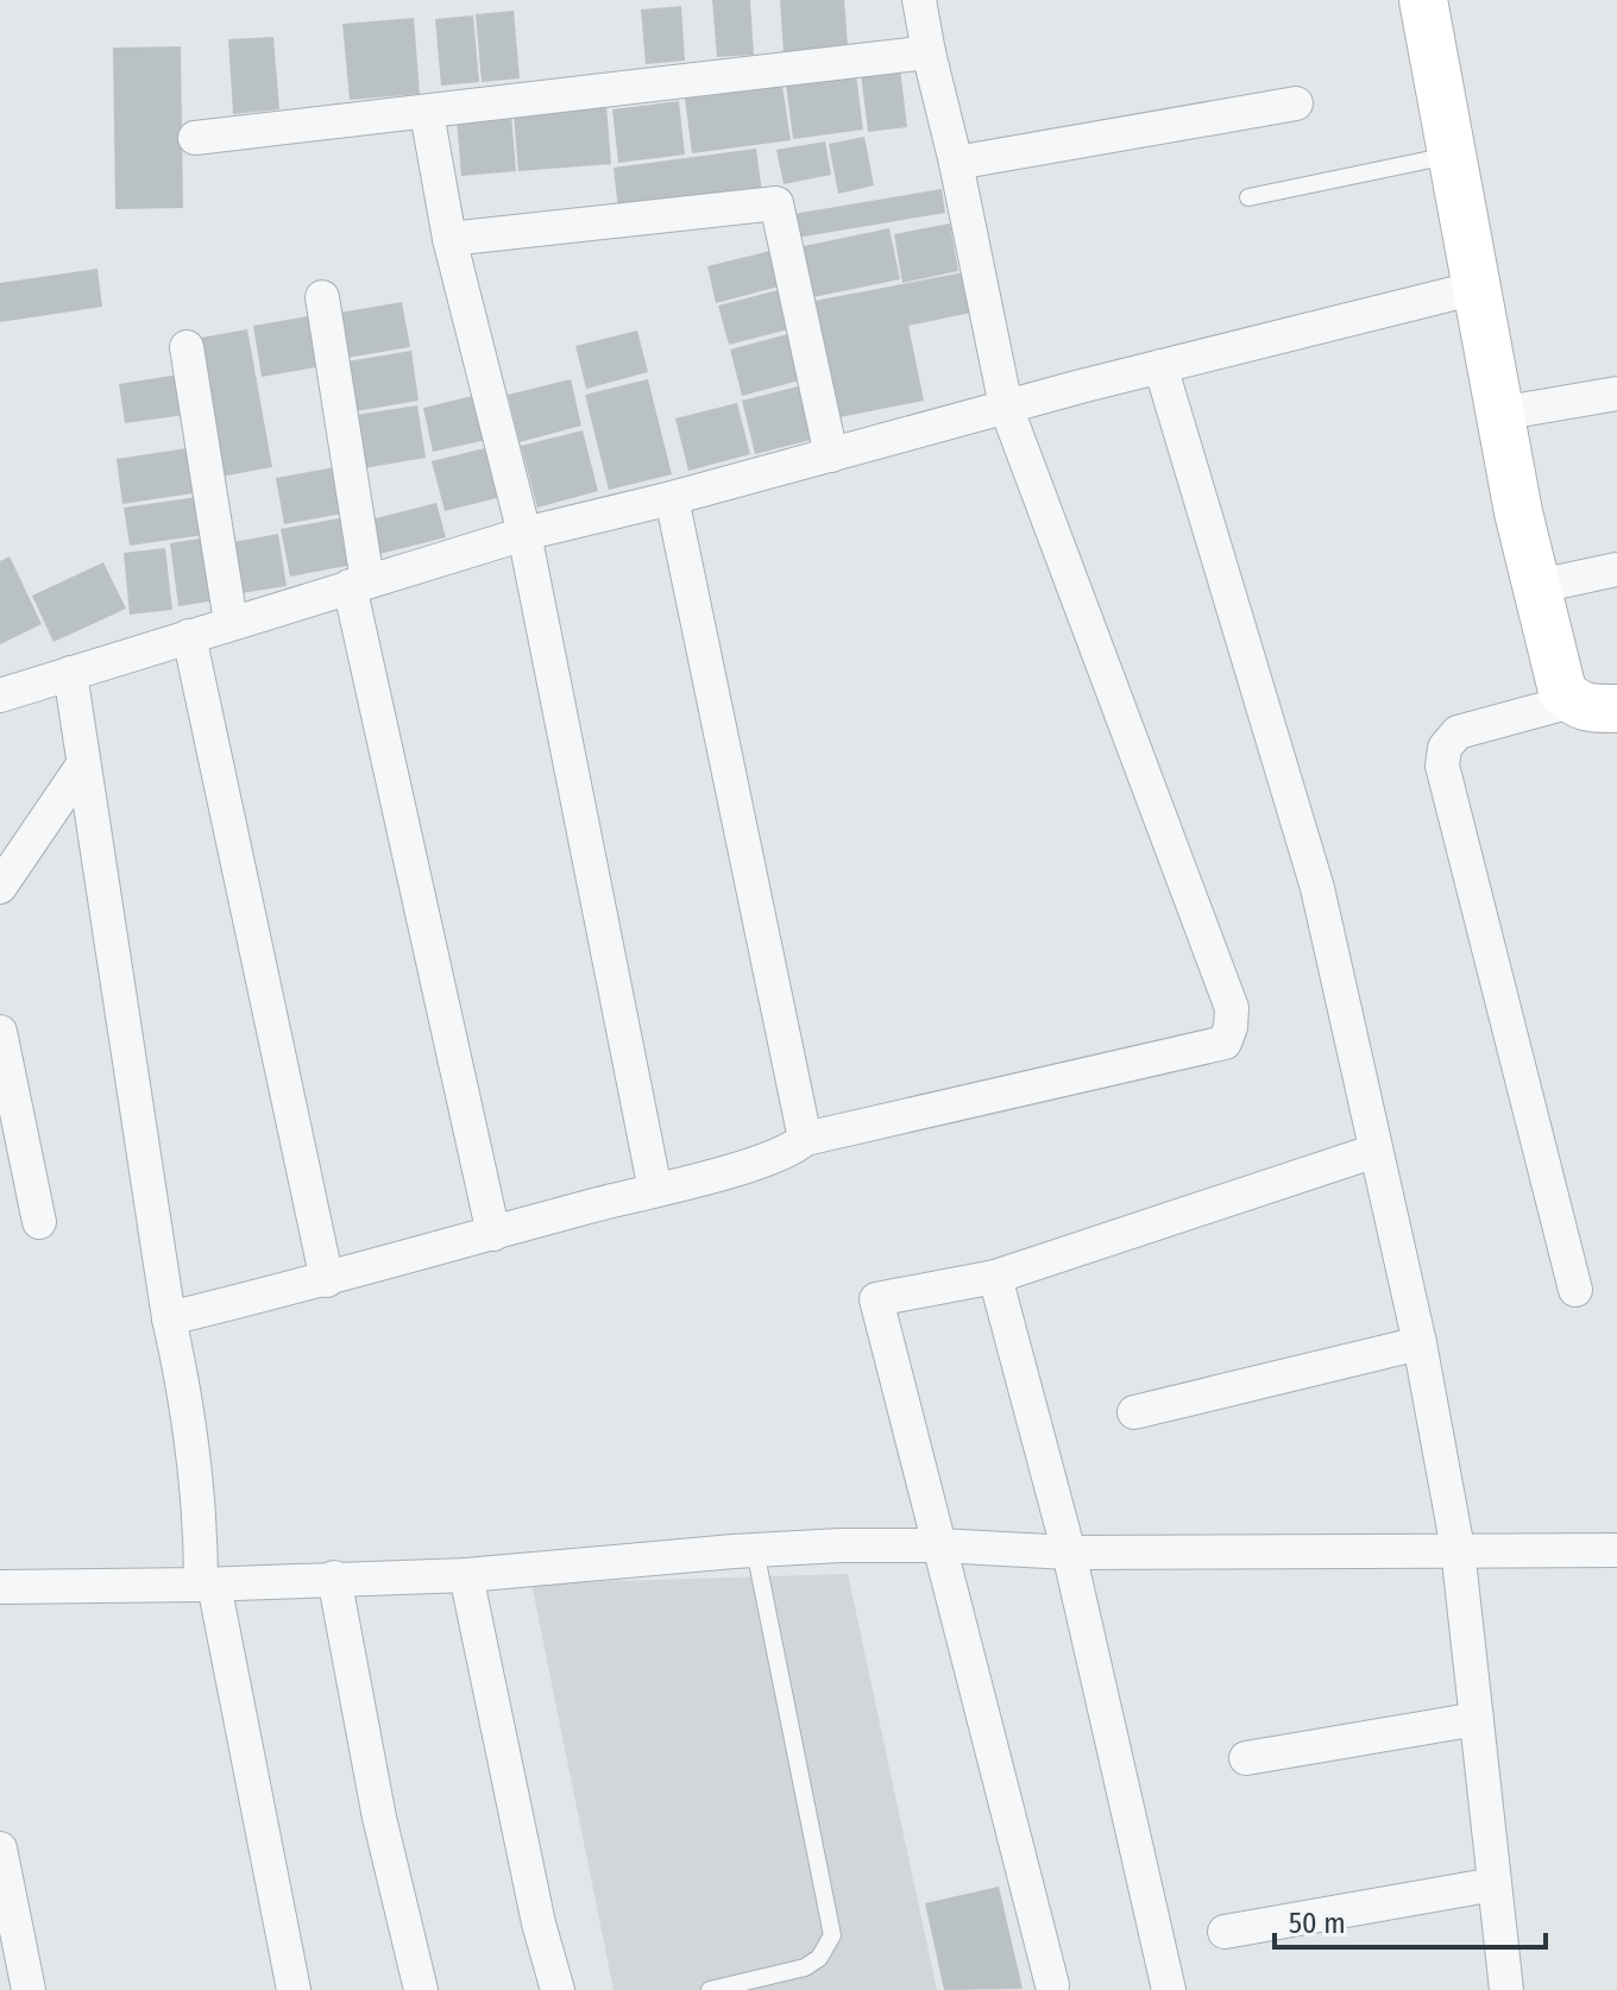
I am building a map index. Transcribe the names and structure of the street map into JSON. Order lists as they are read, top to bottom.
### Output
{
  "scale_bar": "50 m"
}
